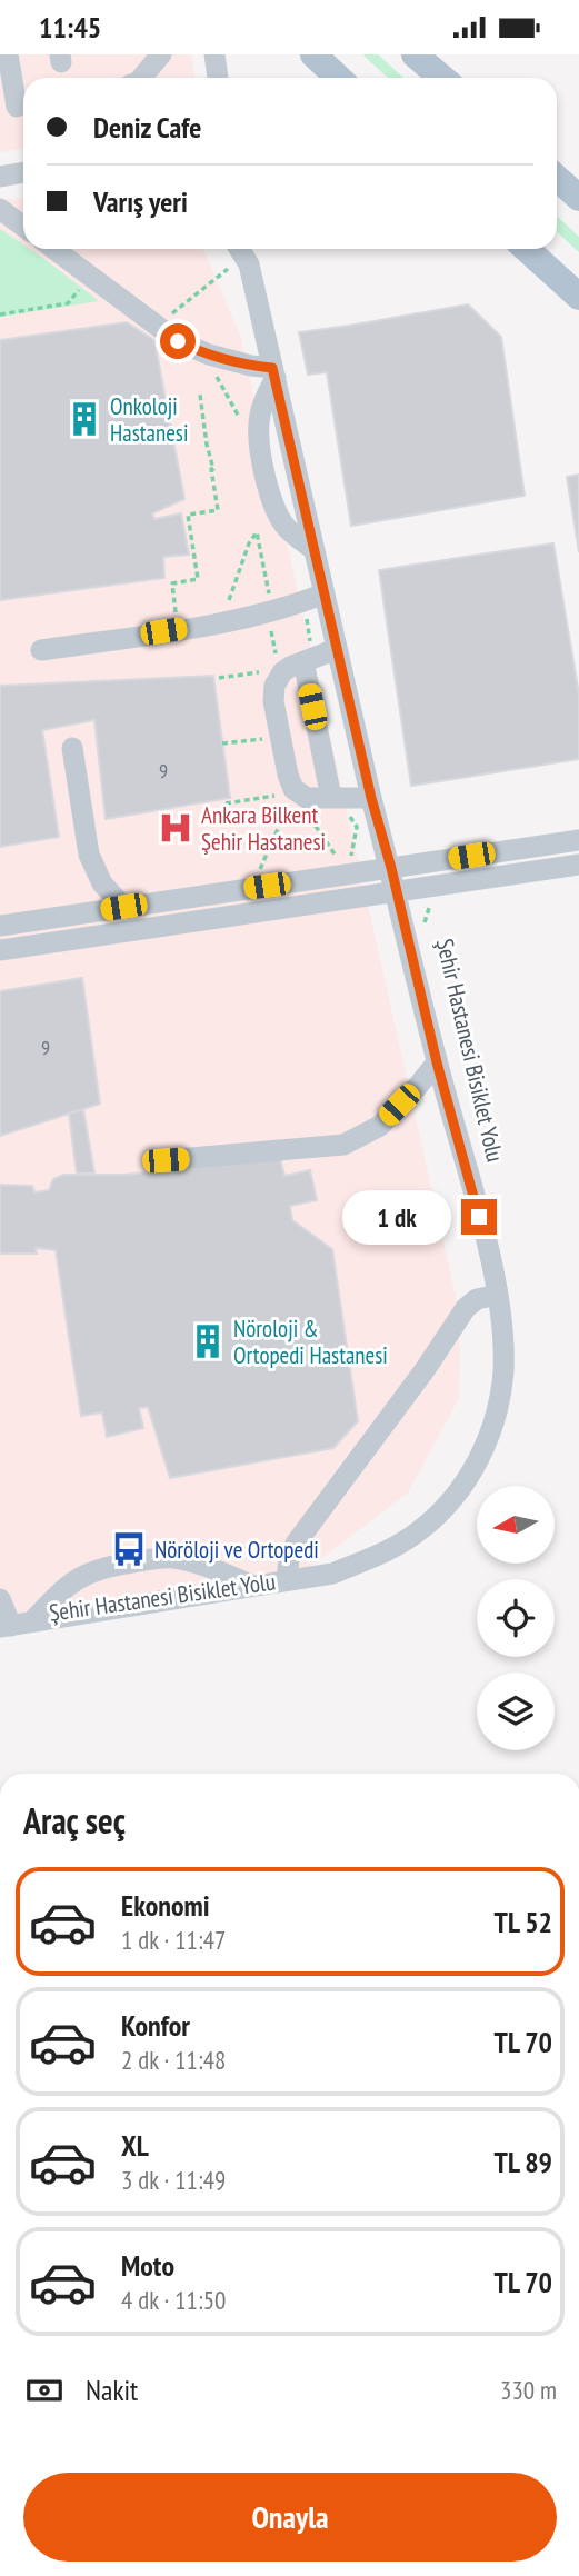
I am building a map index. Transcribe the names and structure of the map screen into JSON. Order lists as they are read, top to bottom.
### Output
{
  "streets": {
    "path": ["Şehir Hastanesi Bisiklet Yolu"]
  },
  "places": {
    "building": ["Onkoloji Hastanesi", "Nöroloji & Ortopedi Hastanesi"],
    "hospital": ["Ankara Bilkent Şehir Hastanesi"],
    "bus stop": ["Nöröloji ve Ortopedi"]
  },
  "house_numbers": ["9", "9"],
  "north": "left",
  "page": {
    "status": "11:45",
    "banner": ["Deniz Cafe", "Varış yeri"],
    "bubble": "1 dk",
    "heading": "Araç seç",
    "list": [
      {
        "name": "Ekonomi",
        "note": "1 dk · 11:47",
        "value": "TL 52"
      },
      {
        "name": "Konfor",
        "note": "2 dk · 11:48",
        "value": "TL 70"
      },
      {
        "name": "XL",
        "note": "3 dk · 11:49",
        "value": "TL 89"
      },
      {
        "name": "Moto",
        "note": "4 dk · 11:50",
        "value": "TL 70"
      }
    ],
    "pay": ["Nakit", "330 m"],
    "buttons": "Onayla"
  }
}
